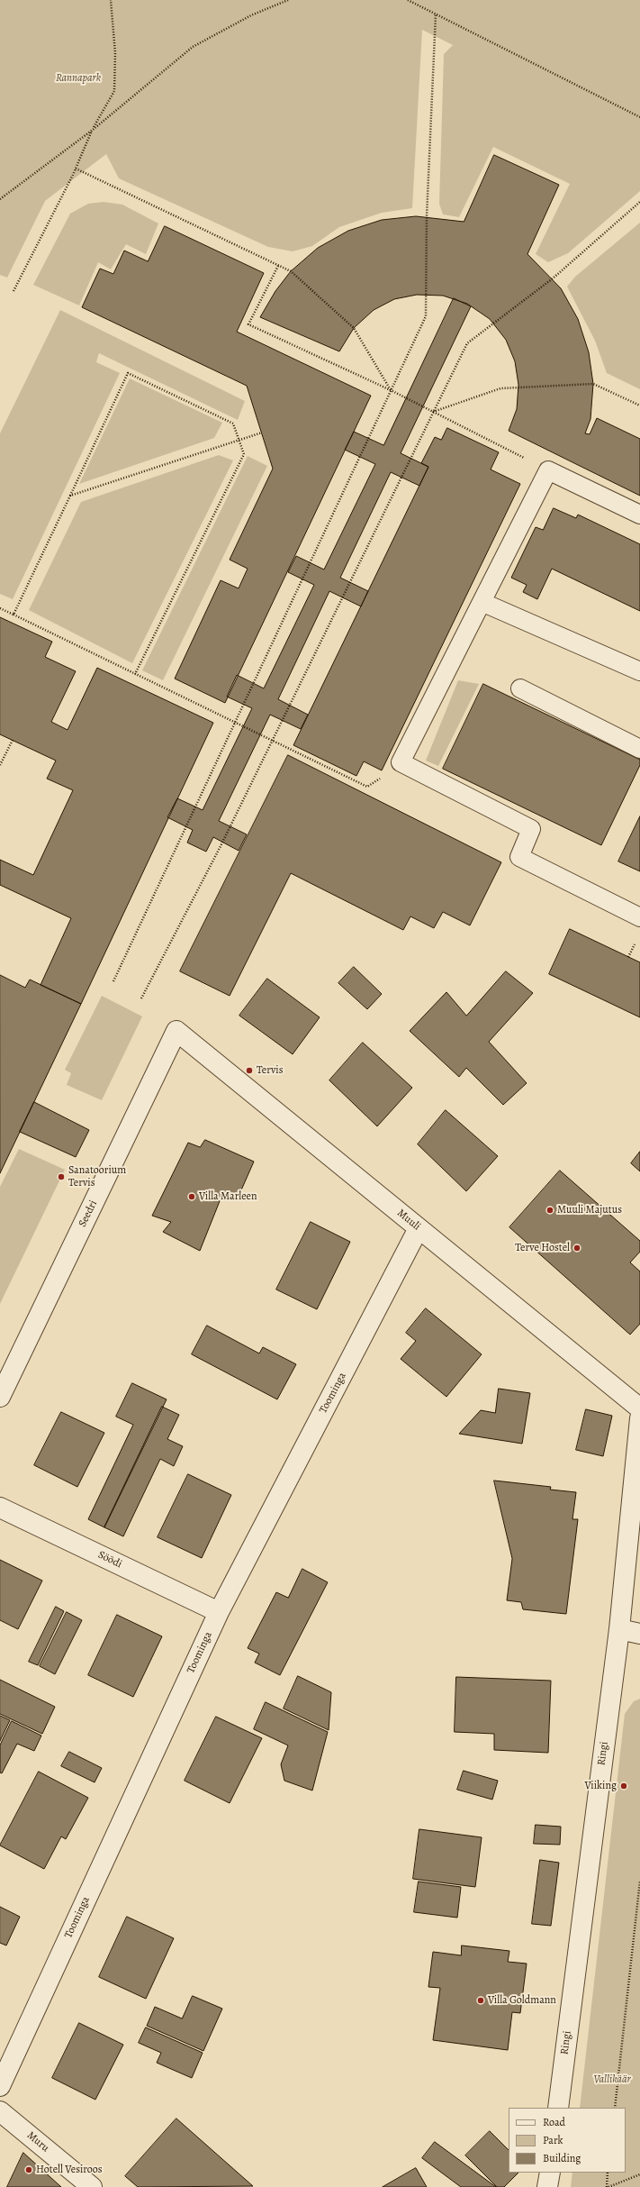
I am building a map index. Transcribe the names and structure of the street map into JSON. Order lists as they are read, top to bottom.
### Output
{
  "streets": {
    "street": [
      "Seedri",
      "Muuli",
      "Toominga",
      "Söödi",
      "Ringi",
      "Muru"
    ]
  },
  "crossings": [
    ["Seedri", "Muuli"],
    ["Muuli", "Toominga"],
    ["Toominga", "Söödi"]
  ],
  "parks": ["Rannapark", "Vallikäär"],
  "places": [
    "Tervis",
    "Sanatoorium Tervis",
    "Villa Marleen",
    "Muuli Majutus",
    "Terve Hostel",
    "Viiking",
    "Villa Goldmann",
    "Hotell Vesiroos"
  ],
  "legend": ["Road", "Park", "Building"]
}
